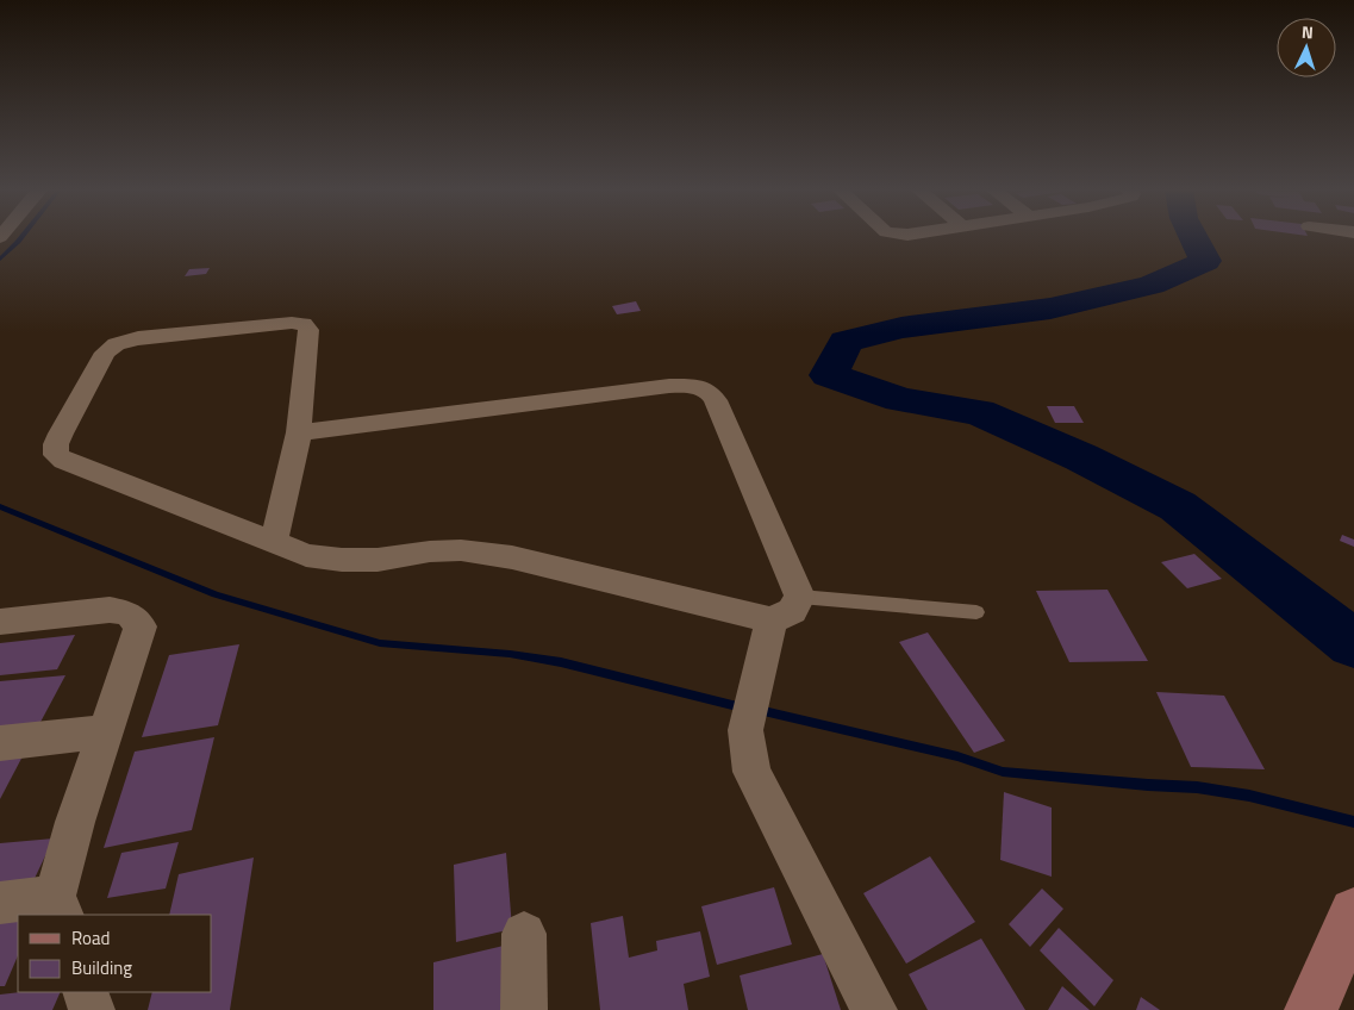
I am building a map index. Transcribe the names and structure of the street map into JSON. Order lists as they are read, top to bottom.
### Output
{
  "legend": ["Road", "Building"],
  "north": "top"
}
